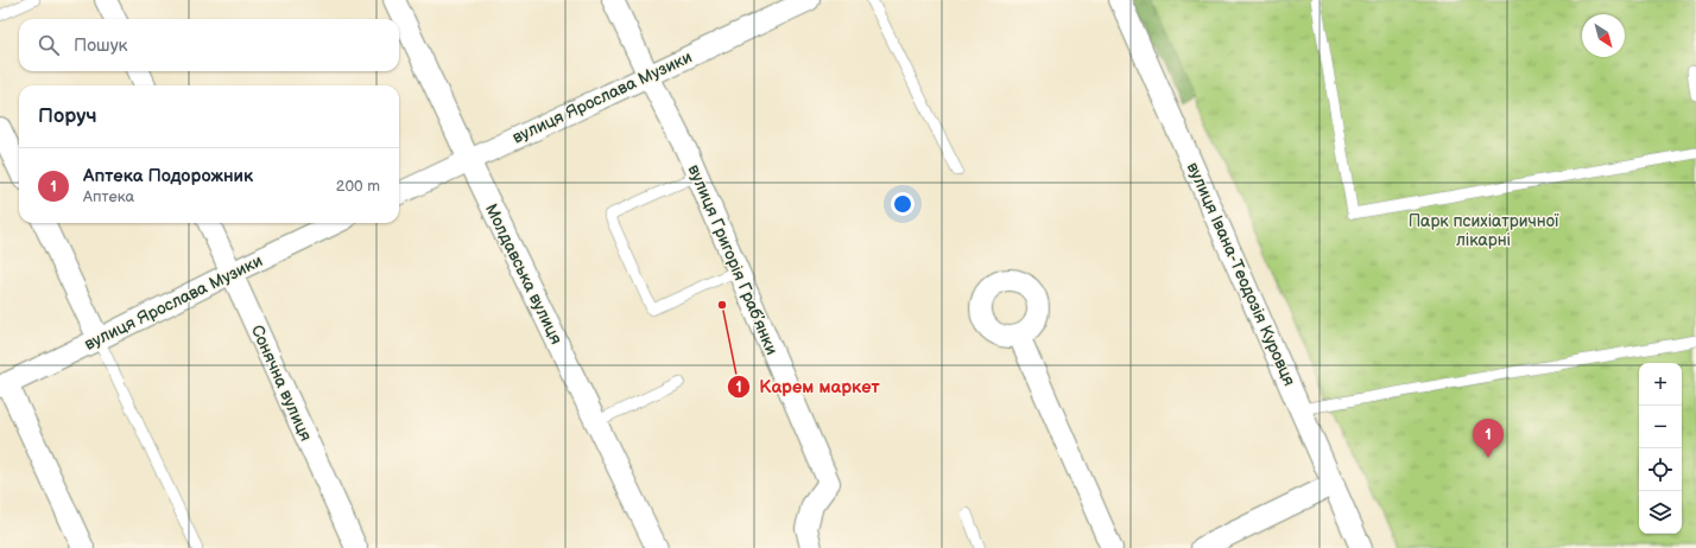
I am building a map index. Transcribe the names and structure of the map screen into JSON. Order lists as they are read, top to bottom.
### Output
{
  "streets": {
    "street": [
      "вулиця Ярослава Музики",
      "вулиця Григорія Грабʼянки",
      "Молдавська вулиця",
      "вулиця Івана-Теодозія Куровця",
      "Сонячна вулиця"
    ]
  },
  "crossings": [
    ["вулиця Ярослава Музики", "вулиця Григорія Грабʼянки"],
    ["вулиця Ярослава Музики", "Молдавська вулиця"],
    ["вулиця Ярослава Музики", "Сонячна вулиця"]
  ],
  "parks": ["Парк психіатричної лікарні"],
  "places": ["Карем маркет"],
  "north": "bottom right",
  "page": {
    "search": "Пошук",
    "heading": "Поруч",
    "list": [
      {
        "mark": "1",
        "name": "Аптека Подорожник",
        "note": "Аптека",
        "value": "200 m"
      }
    ],
    "map_buttons": ["+", "−"],
    "pins": "1"
  }
}
